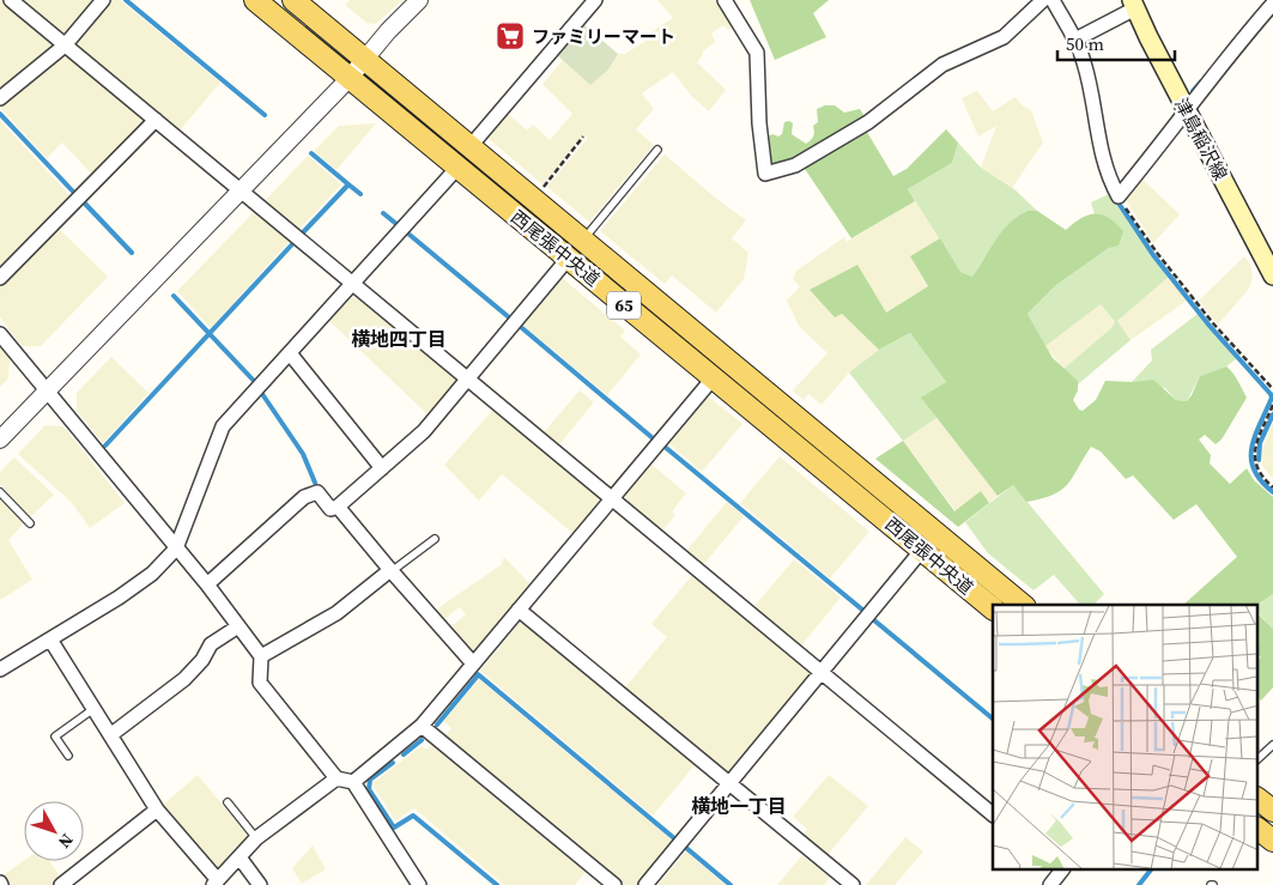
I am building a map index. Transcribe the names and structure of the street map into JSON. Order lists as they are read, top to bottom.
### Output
{
  "streets": {
    "main road": ["津島稲沢線", "西尾張中央道", "65"]
  },
  "districts": ["横地四丁目", "横地一丁目"],
  "places": {
    "supermarket": ["ファミリーマート"]
  },
  "scale_bar": "50 m",
  "north": "bottom right"
}
